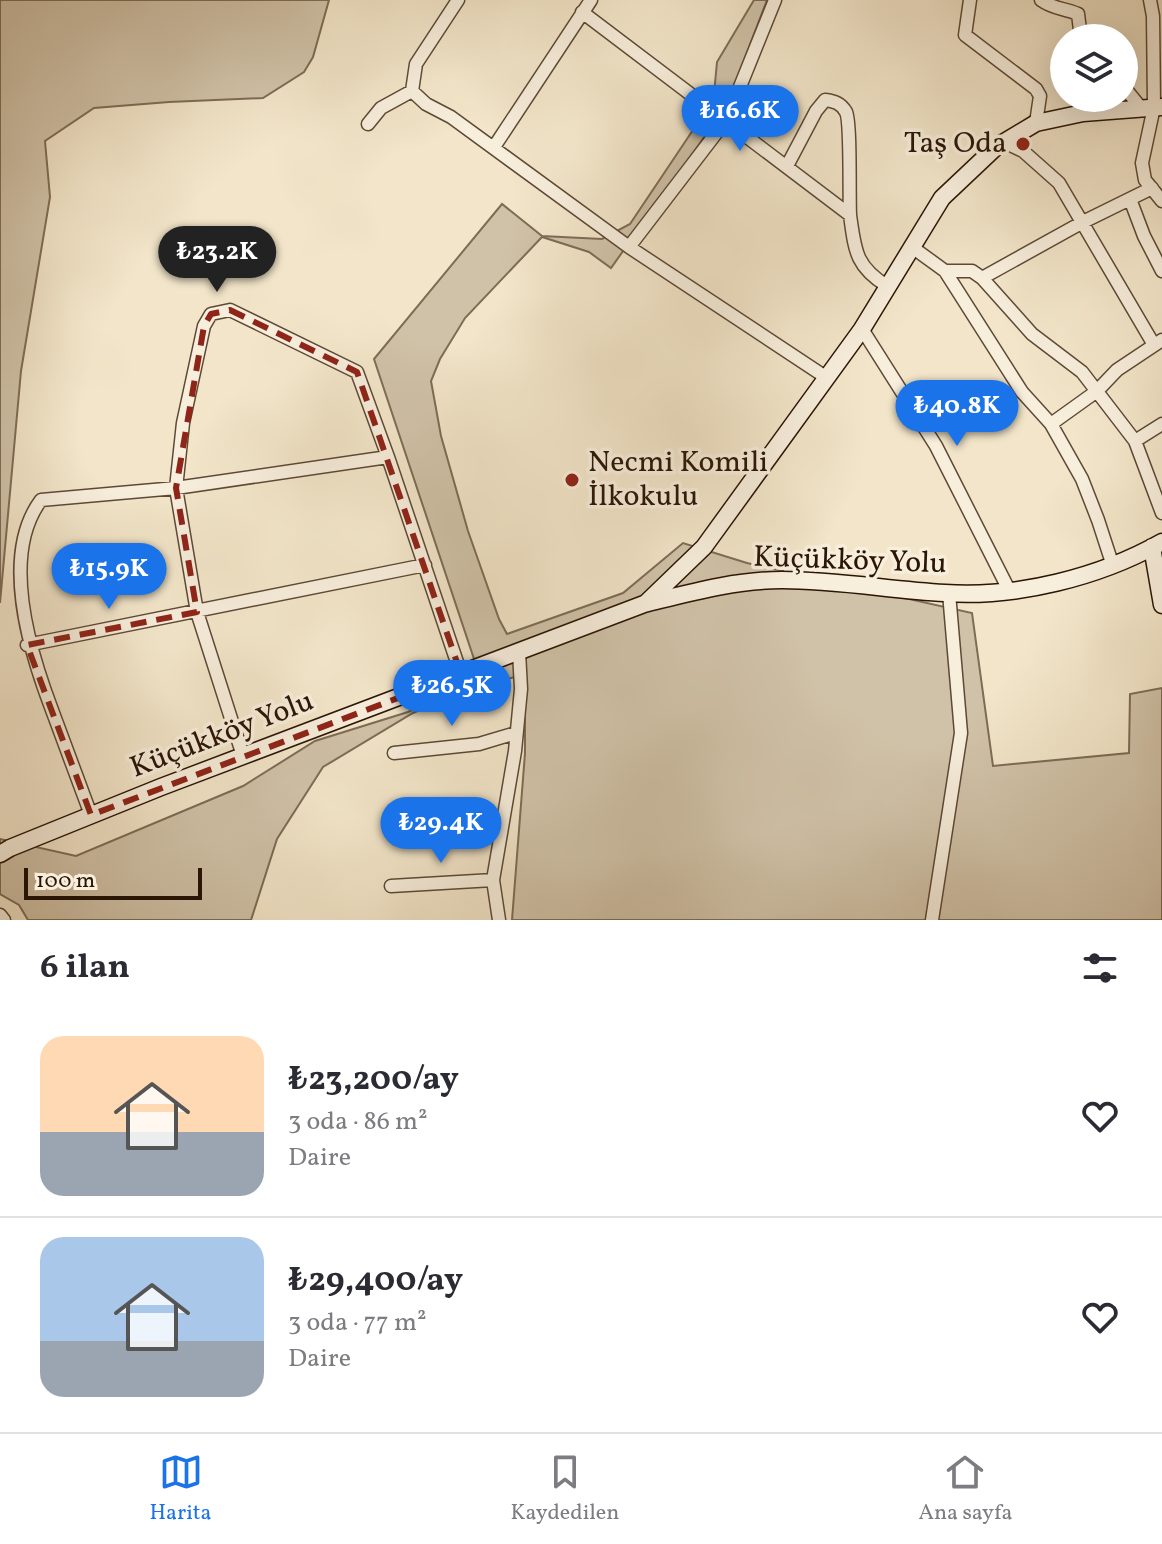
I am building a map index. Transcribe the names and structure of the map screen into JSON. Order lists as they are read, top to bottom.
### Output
{
  "streets": {
    "main road": ["Küçükköy Yolu"]
  },
  "places": ["Taş Oda", "Necmi Komili İlkokulu"],
  "scale_bar": "100 m",
  "page": {
    "price": [
      "₺16.6K",
      "₺23.2K",
      "₺40.8K",
      "₺15.9K",
      "₺26.5K",
      "₺29.4K"
    ],
    "scale": "100 m",
    "heading": "6 ilan",
    "list": [
      {
        "name": "₺23,200/ay",
        "note": "3 oda · 86 m² · Daire"
      },
      {
        "name": "₺29,400/ay",
        "note": "3 oda · 77 m² · Daire"
      }
    ],
    "tabs": ["Harita", "Kaydedilen", "Ana sayfa"]
  }
}
